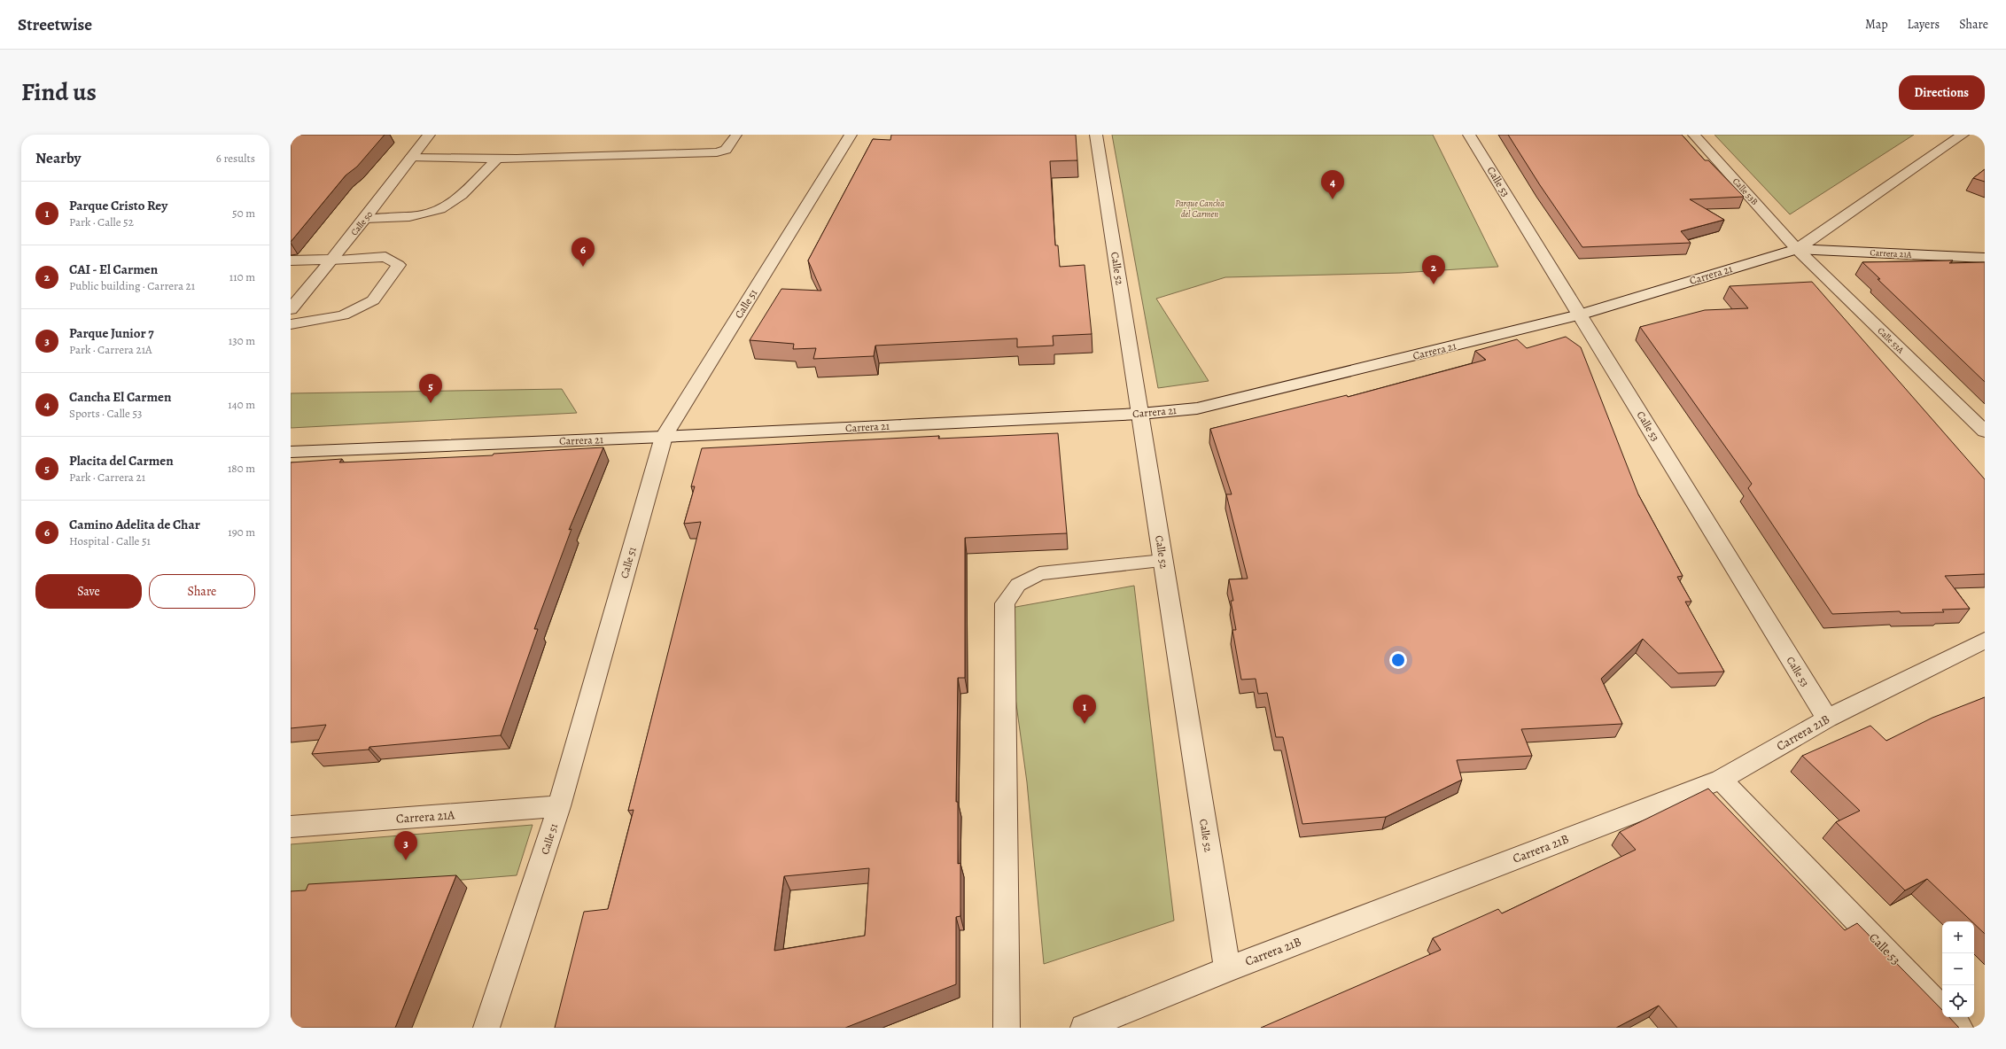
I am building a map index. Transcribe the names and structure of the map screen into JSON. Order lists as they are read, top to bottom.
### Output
{
  "streets": {
    "street": [
      "Calle 53",
      "Calle 53B",
      "Calle 50",
      "Carrera 21A",
      "Calle 52",
      "Carrera 21",
      "Calle 51",
      "Calle 53A",
      "Carrera 21B"
    ]
  },
  "crossings": [
    ["Calle 53", "Carrera 21"],
    ["Calle 53", "Carrera 21B"],
    ["Calle 53B", "Carrera 21A"],
    ["Calle 53B", "Carrera 21"],
    ["Calle 53B", "Calle 53A"],
    ["Carrera 21A", "Carrera 21"],
    ["Carrera 21A", "Calle 51"],
    ["Carrera 21A", "Calle 53A"],
    ["Calle 52", "Carrera 21"],
    ["Calle 52", "Carrera 21B"],
    ["Carrera 21", "Calle 51"],
    ["Carrera 21", "Calle 53A"]
  ],
  "parks": ["Parque Cancha del Carmen"],
  "page": {
    "header": "Streetwise",
    "nav": ["Map", "Layers", "Share"],
    "title": "Find us",
    "buttons": [
      "Directions",
      ["Save", "Share"]
    ],
    "heading": ["Nearby", "6 results"],
    "pins": [
      "4",
      "6",
      "2",
      "5",
      "1",
      "3"
    ],
    "list": [
      {
        "mark": "1",
        "name": "Parque Cristo Rey",
        "note": "Park · Calle 52",
        "value": "50 m"
      },
      {
        "mark": "2",
        "name": "CAI - El Carmen",
        "note": "Public building · Carrera 21",
        "value": "110 m"
      },
      {
        "mark": "3",
        "name": "Parque Junior 7",
        "note": "Park · Carrera 21A",
        "value": "130 m"
      },
      {
        "mark": "4",
        "name": "Cancha El Carmen",
        "note": "Sports · Calle 53",
        "value": "140 m"
      },
      {
        "mark": "5",
        "name": "Placita del Carmen",
        "note": "Park · Carrera 21",
        "value": "180 m"
      },
      {
        "mark": "6",
        "name": "Camino Adelita de Char",
        "note": "Hospital · Calle 51",
        "value": "190 m"
      }
    ],
    "map_buttons": ["+", "−"]
  }
}
